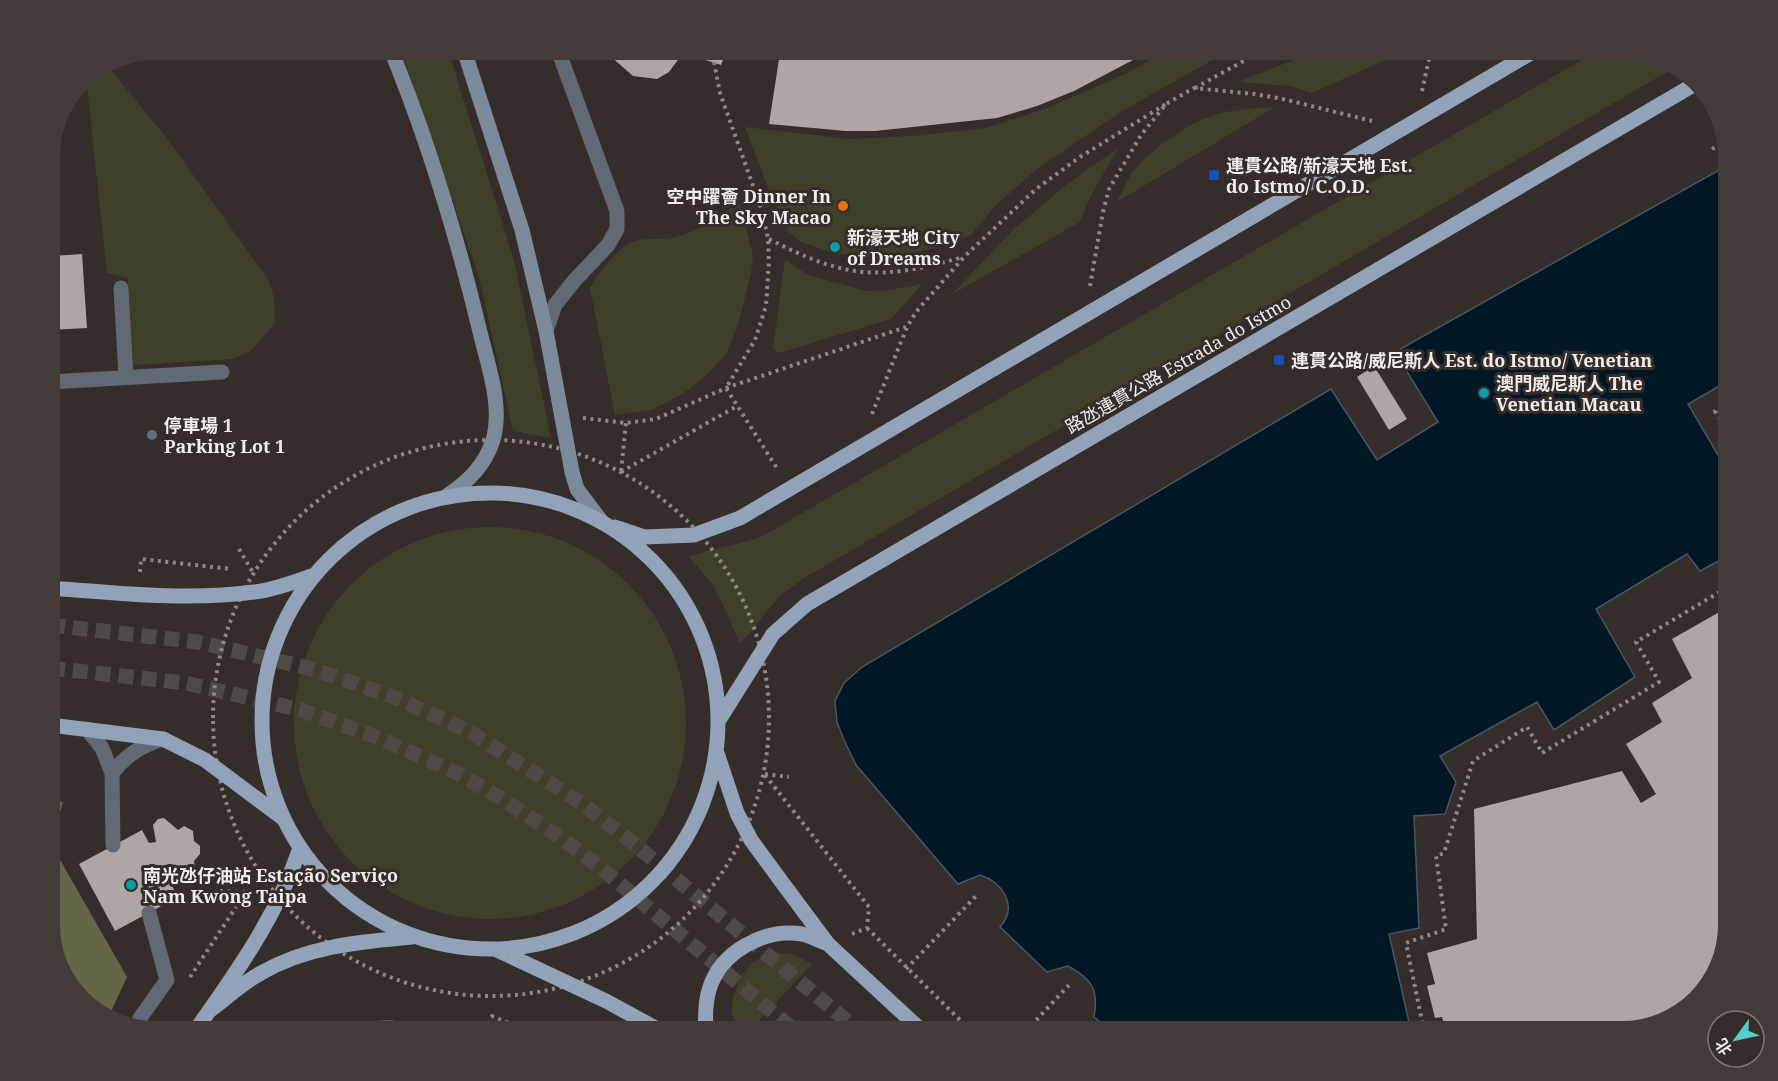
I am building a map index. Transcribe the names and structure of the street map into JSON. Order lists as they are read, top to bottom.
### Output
{
  "streets": {
    "main road": ["路氹連貫公路 Estrada do Istmo"]
  },
  "places": {
    "transit": ["連貫公路/新濠天地 Est. do Istmo/ C.O.D.", "連貫公路/威尼斯人 Est. do Istmo/ Venetian"],
    "other": [
      "空中躍薈 Dinner In The Sky Macao",
      "新濠天地 City of Dreams",
      "澳門威尼斯人 The Venetian Macau",
      "停車場 1 Parking Lot 1",
      "南光氹仔油站 Estação Serviço Nam Kwong Taipa"
    ]
  },
  "north": "bottom left"
}
